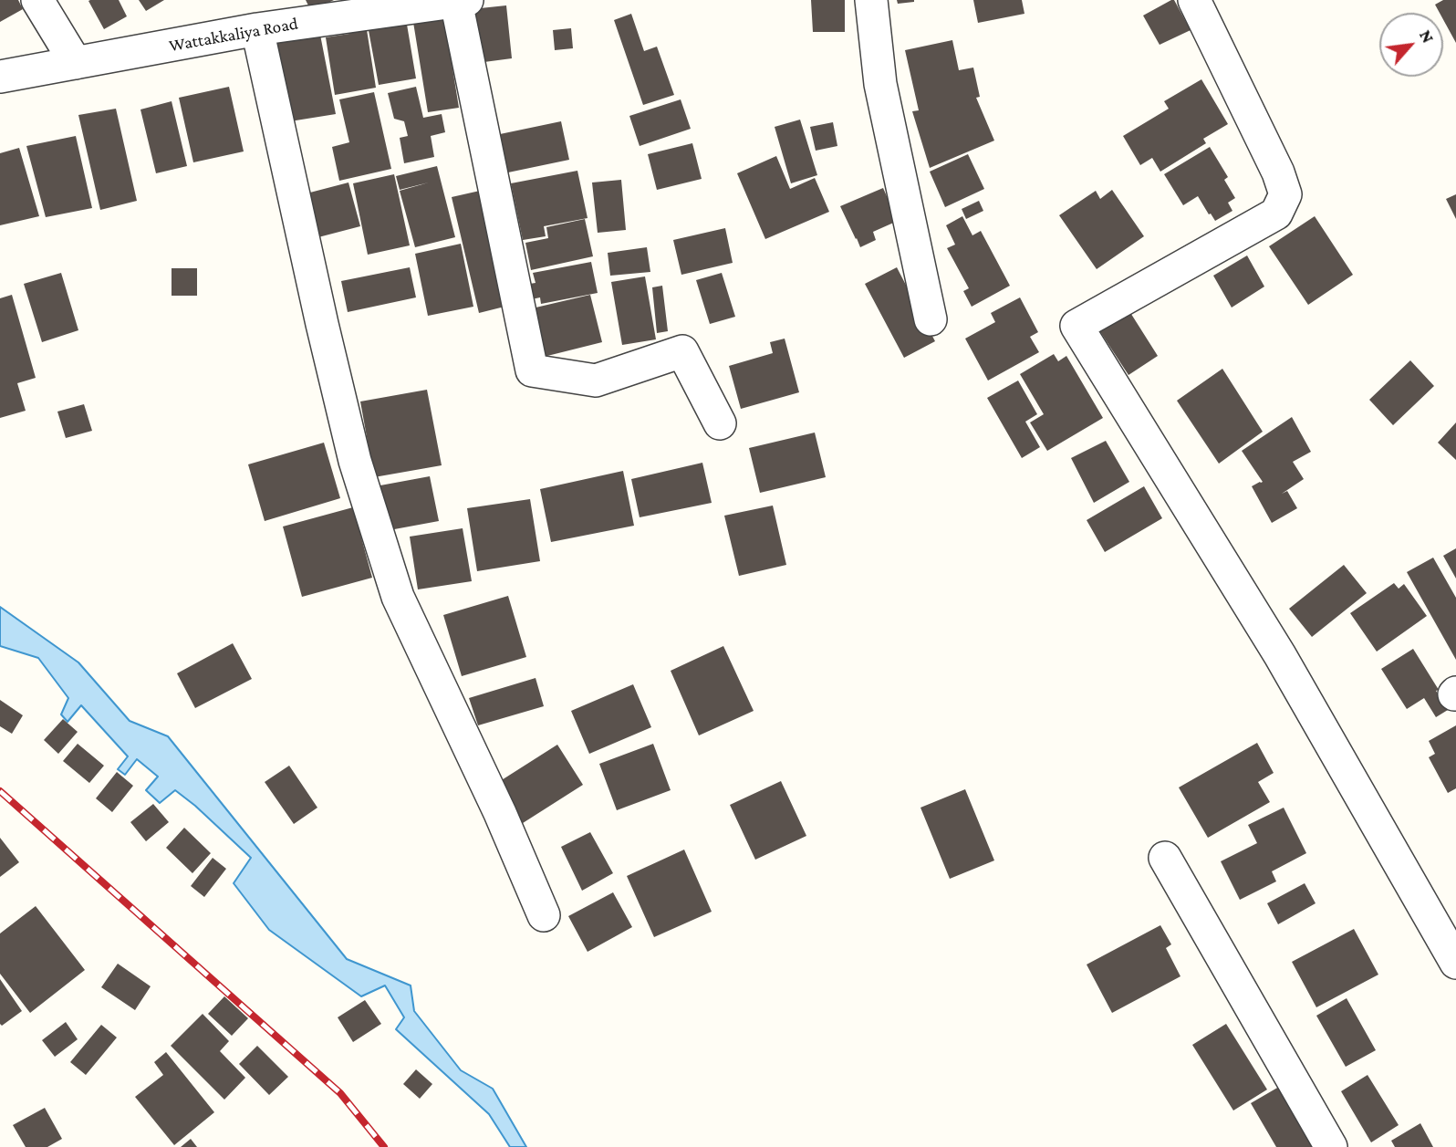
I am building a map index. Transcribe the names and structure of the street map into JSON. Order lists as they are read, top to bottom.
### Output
{
  "streets": {
    "street": ["Wattakkaliya Road"]
  },
  "north": "top right"
}
